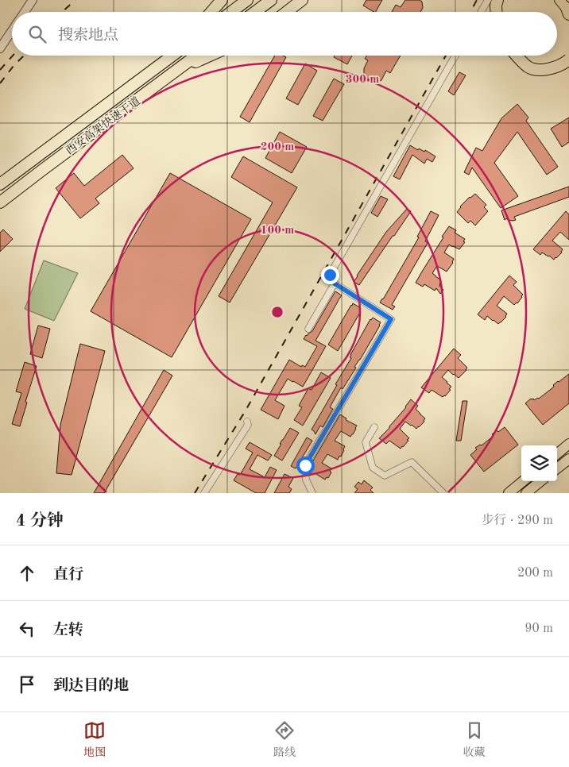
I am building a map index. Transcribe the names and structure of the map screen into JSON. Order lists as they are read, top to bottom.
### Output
{
  "streets": {
    "highway": ["西安高架快速干道"]
  },
  "page": {
    "search": "搜索地点",
    "heading": ["4 分钟", "步行 · 290 m"],
    "list": [
      ["直行", "200 m"],
      ["左转", "90 m"],
      "到达目的地"
    ],
    "nav": ["地图", "路线", "收藏"]
  },
  "rings": ["300 m", "200 m", "100 m"]
}
